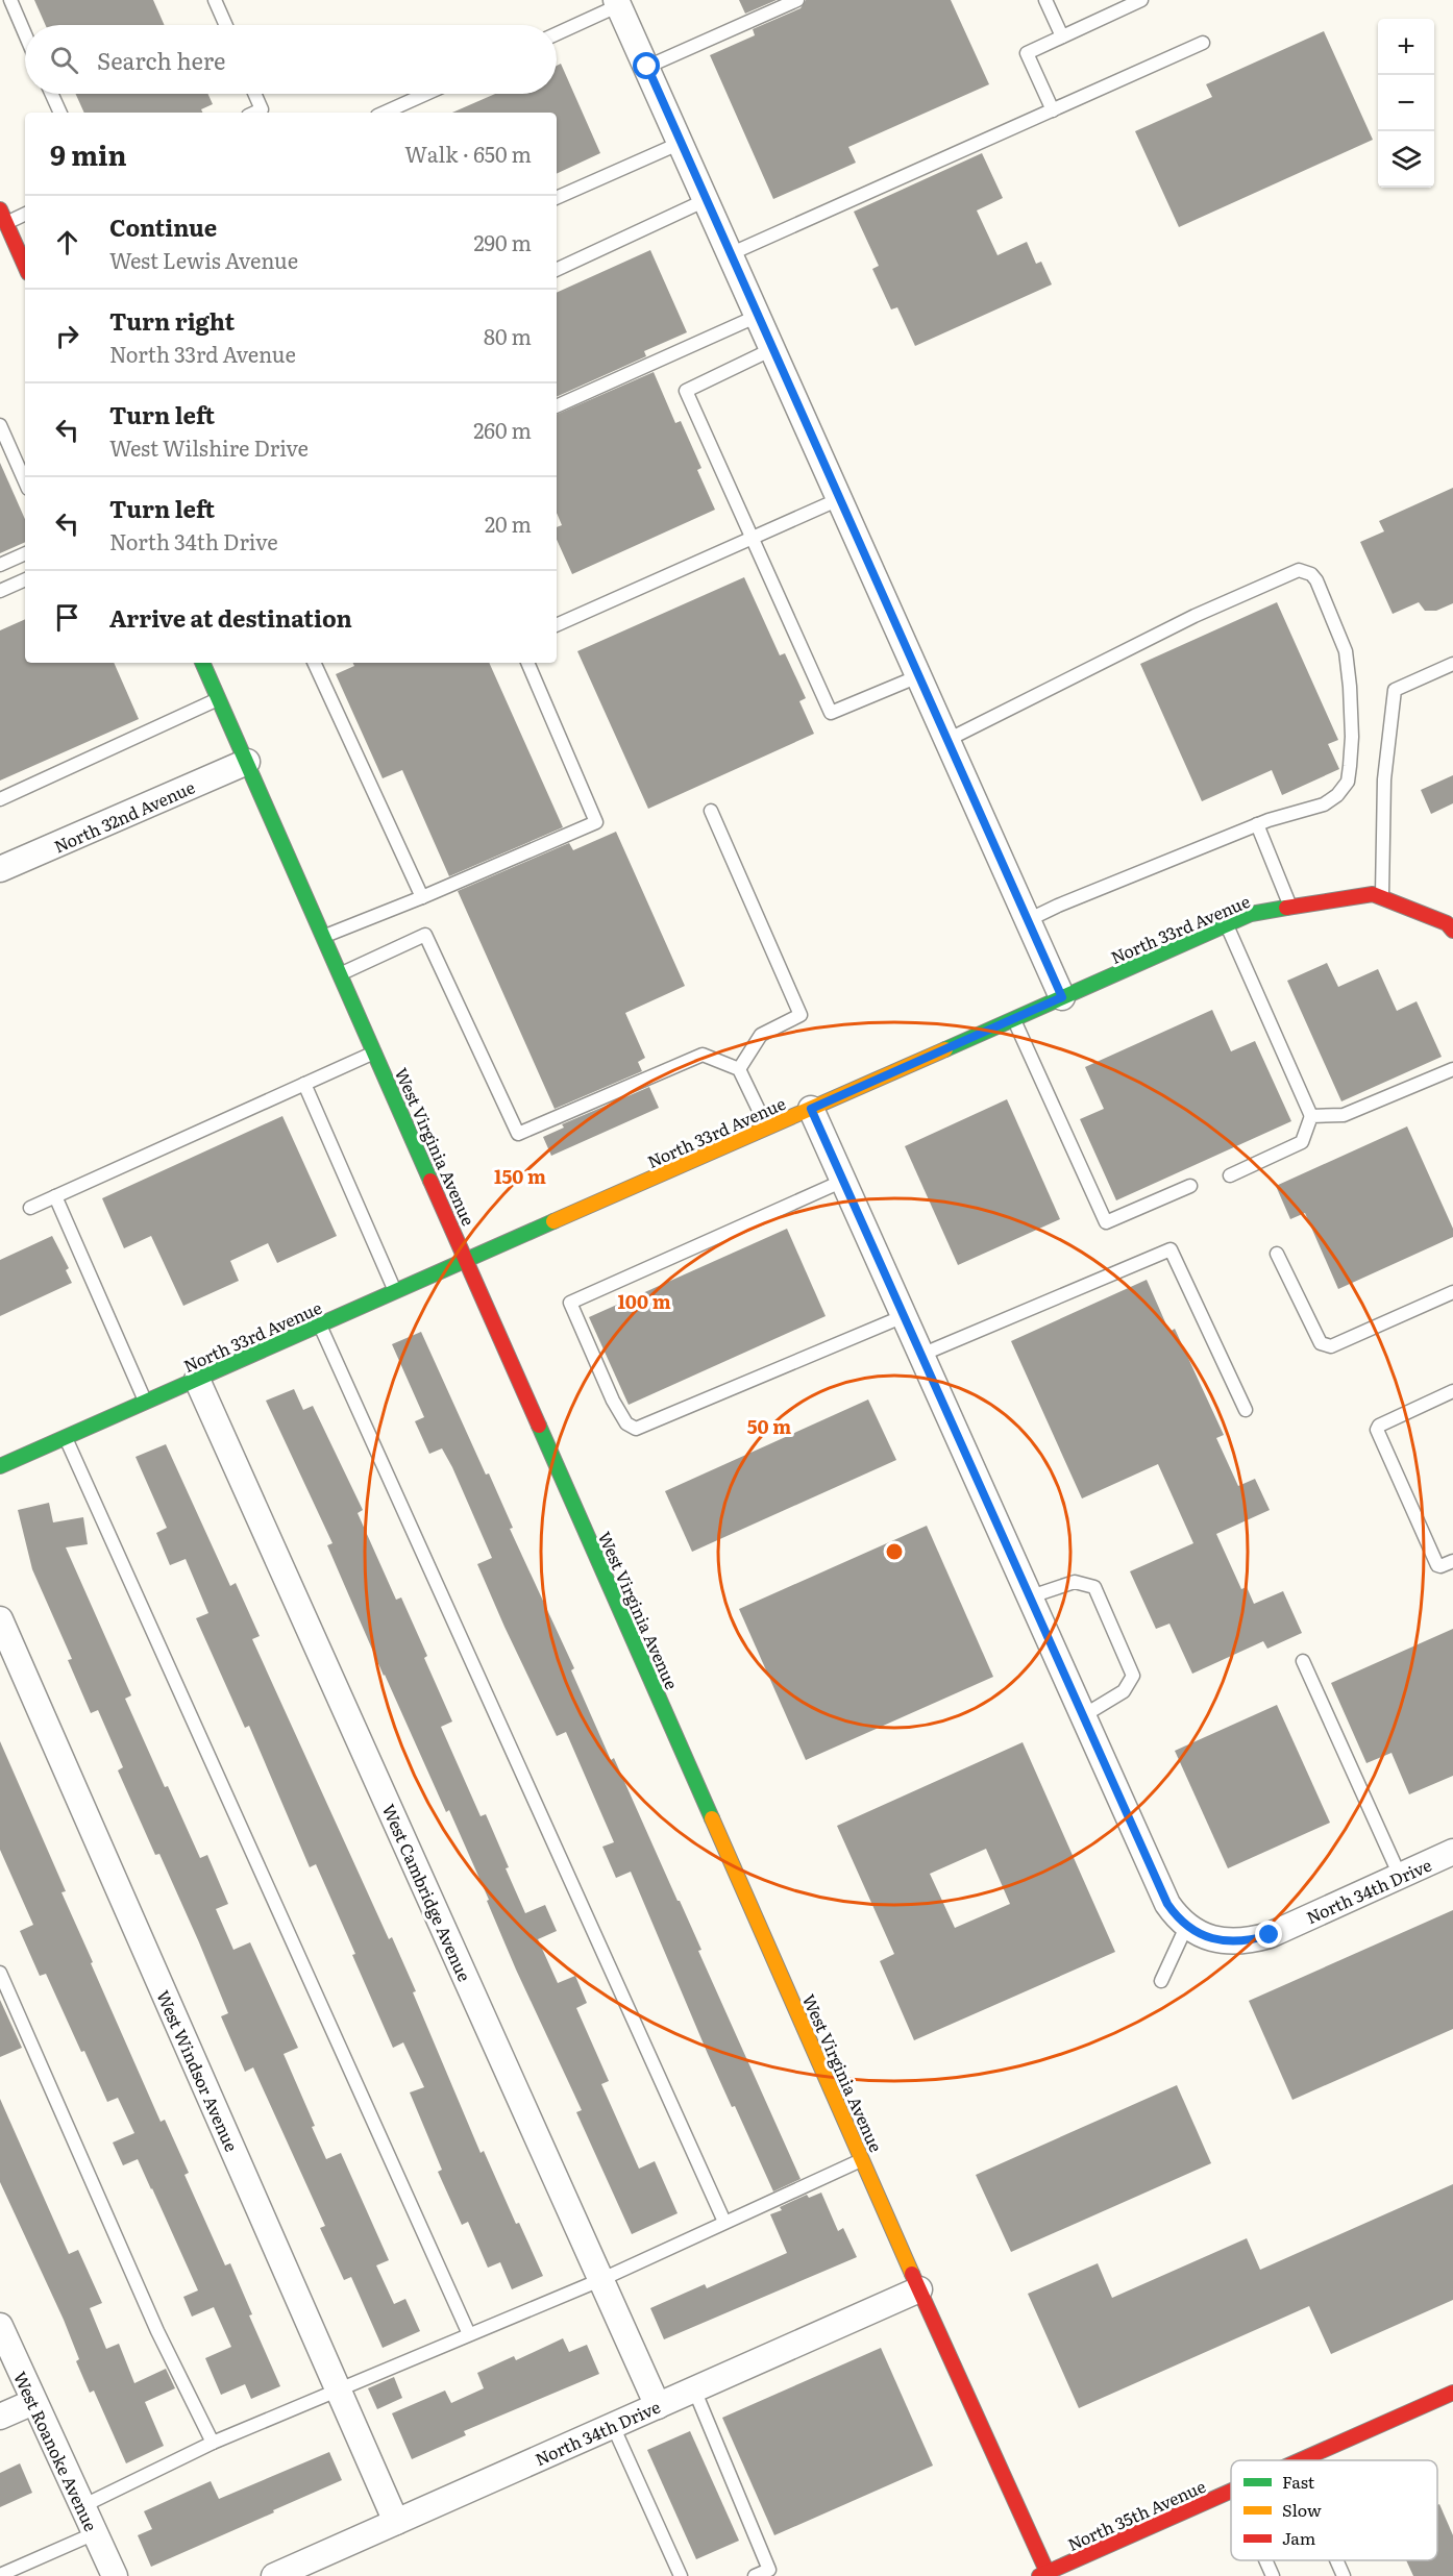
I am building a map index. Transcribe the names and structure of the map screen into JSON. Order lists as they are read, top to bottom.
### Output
{
  "streets": {
    "street": [
      "North 32nd Avenue",
      "North 33rd Avenue",
      "West Virginia Avenue",
      "North 34th Drive",
      "West Cambridge Avenue",
      "West Windsor Avenue",
      "West Roanoke Avenue",
      "North 35th Avenue"
    ]
  },
  "crossings": [
    ["North 32nd Avenue", "West Virginia Avenue"],
    ["North 33rd Avenue", "West Virginia Avenue"],
    ["North 33rd Avenue", "West Cambridge Avenue"],
    ["West Virginia Avenue", "North 34th Drive"],
    ["West Virginia Avenue", "North 35th Avenue"],
    ["North 34th Drive", "West Cambridge Avenue"],
    ["North 34th Drive", "West Windsor Avenue"]
  ],
  "legend": ["Fast", "Slow", "Jam"],
  "page": {
    "map_buttons": ["+", "−"],
    "search": "Search here",
    "heading": ["9 min", "Walk · 650 m"],
    "list": [
      ["Continue", "West Lewis Avenue", "290 m"],
      ["Turn right", "North 33rd Avenue", "80 m"],
      ["Turn left", "West Wilshire Drive", "260 m"],
      ["Turn left", "North 34th Drive", "20 m"],
      "Arrive at destination"
    ]
  },
  "rings": ["150 m", "100 m", "50 m"]
}
